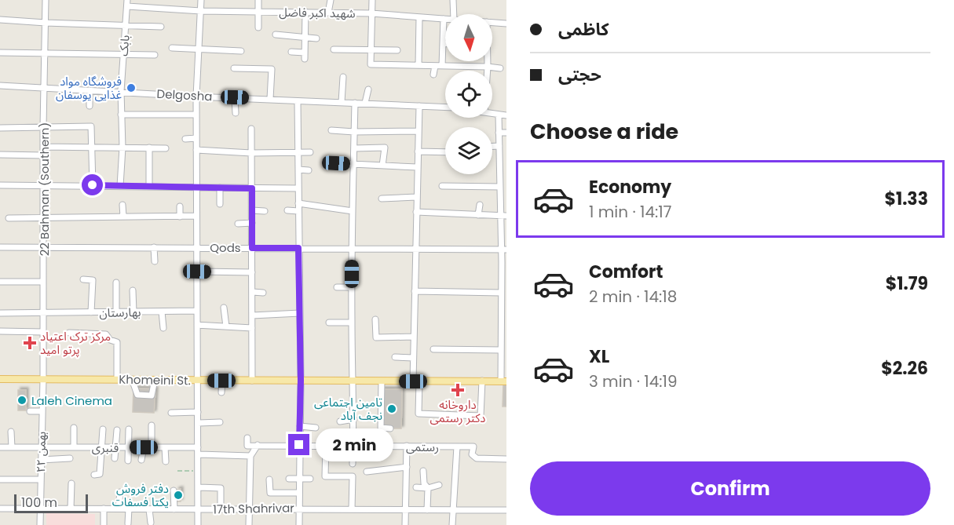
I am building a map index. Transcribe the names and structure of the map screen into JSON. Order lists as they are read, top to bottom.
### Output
{
  "streets": {
    "main road": ["Khomeini St."],
    "street": [
      "شهید اکبر فاضل",
      "بابک",
      "Delgosha",
      "22 Bahman (Southern)",
      "Qods",
      "بهارستان",
      "رستمی",
      "قنبری",
      "۲۲ بهمن",
      "17th Shahrivar"
    ]
  },
  "crossings": [
    ["شهید اکبر فاضل", "بابک"],
    ["بابک", "Delgosha"],
    ["Delgosha", "22 Bahman (Southern)"],
    ["22 Bahman (Southern)", "Qods"],
    ["22 Bahman (Southern)", "بهارستان"],
    ["22 Bahman (Southern)", "Khomeini St."],
    ["22 Bahman (Southern)", "۲۲ بهمن"],
    ["Khomeini St.", "۲۲ بهمن"],
    ["قنبری", "۲۲ بهمن"],
    ["۲۲ بهمن", "17th Shahrivar"]
  ],
  "places": {
    "other": [
      "فروشگاه مواد غذایی یوسفان",
      "Laleh Cinema",
      "تامین اجتماعی نجف آباد",
      "دفتر فروش یکتا فسفات"
    ],
    "health": ["مرکز ترک اعتیاد پرتو امید", "داروخانه دکتر رستمی"]
  },
  "scale_bar": "100 m",
  "north": "bottom",
  "page": {
    "banner": ["کاظمی", "حجتی"],
    "heading": "Choose a ride",
    "list": [
      {
        "name": "Economy",
        "note": "1 min · 14:17",
        "value": "$1.33"
      },
      {
        "name": "Comfort",
        "note": "2 min · 14:18",
        "value": "$1.79"
      },
      {
        "name": "XL",
        "note": "3 min · 14:19",
        "value": "$2.26"
      }
    ],
    "bubble": "2 min",
    "buttons": "Confirm",
    "scale": "100 m"
  }
}
